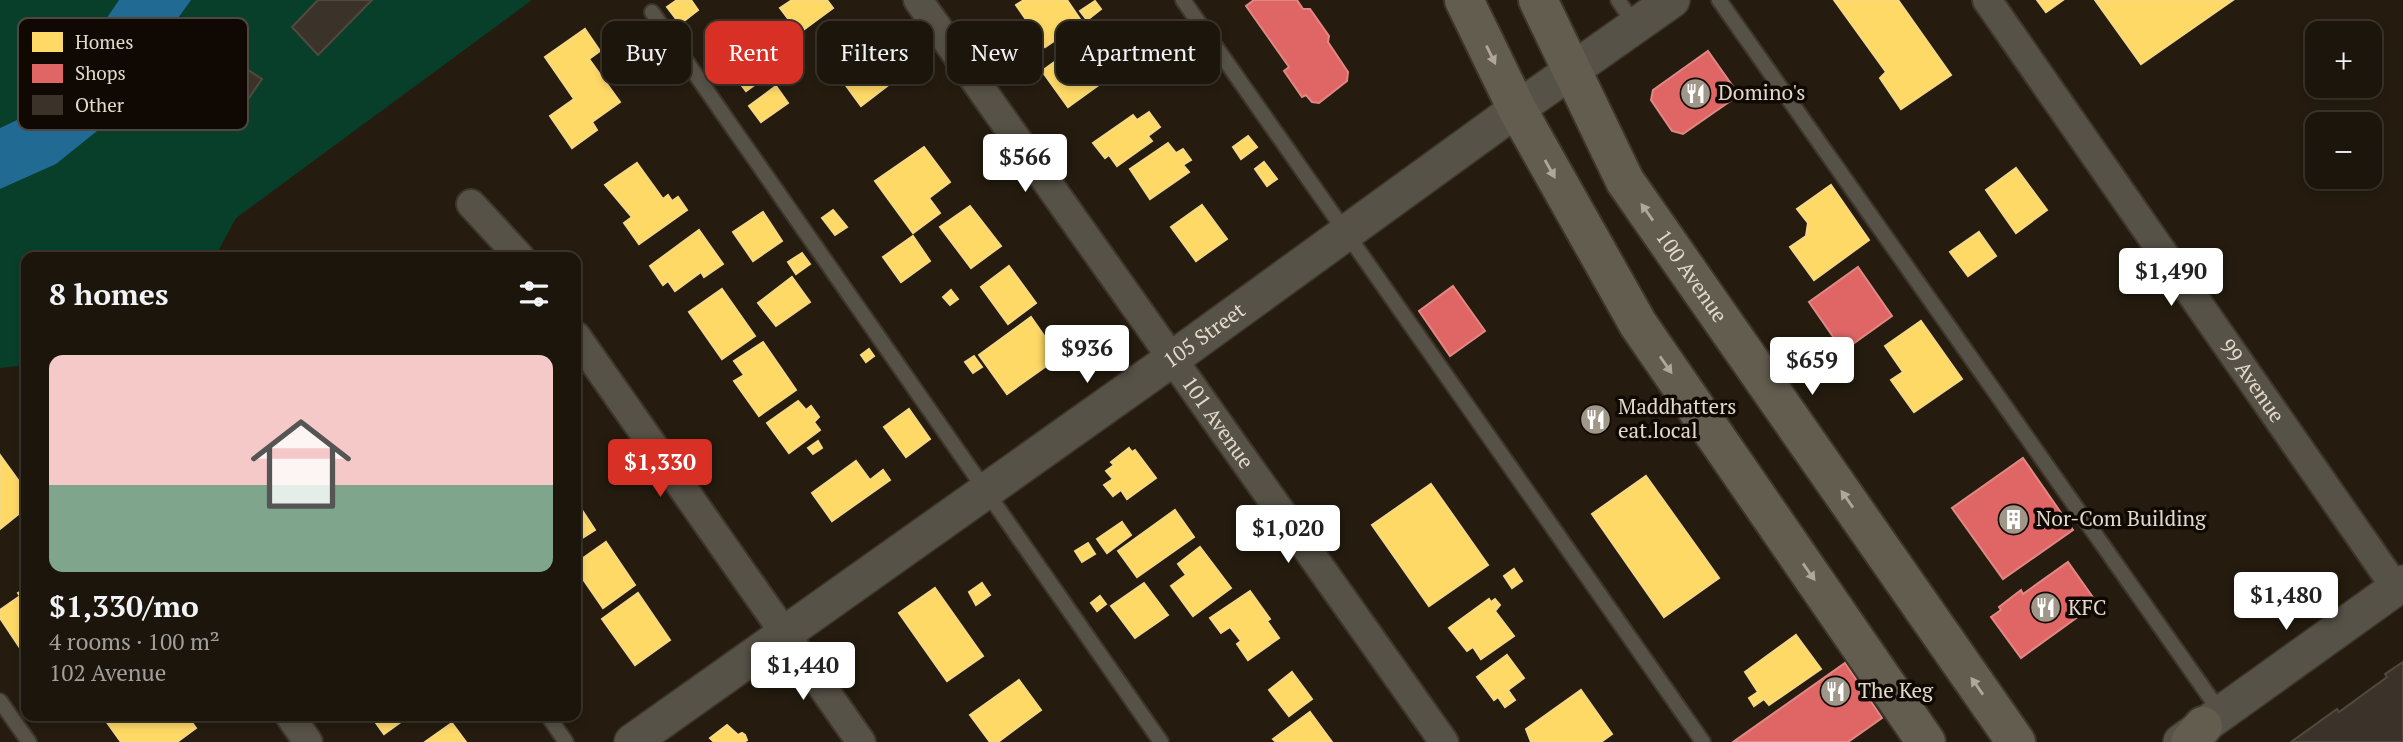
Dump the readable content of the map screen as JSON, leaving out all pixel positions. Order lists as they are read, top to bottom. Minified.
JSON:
{"streets":{"main road":["100 Avenue"],"street":["105 Street","99 Avenue","101 Avenue"]},"crossings":[["100 Avenue","105 Street"],["105 Street","101 Avenue"]],"places":{"restaurant":["Domino's","Maddhatters eat.local","KFC","The Keg"],"building":["Nor-Com Building"]},"legend":["Homes","Shops","Other"],"page":{"map_buttons":["+","−"],"chip":["Buy","Rent","Filters","New","Apartment"],"price":["$566","$1,490","$936","$659","$1,330","$1,020","$1,480","$1,440"],"heading":"8 homes","list":[{"name":"$1,330/mo","note":"4 rooms · 100 m² · 102 Avenue"}]}}
